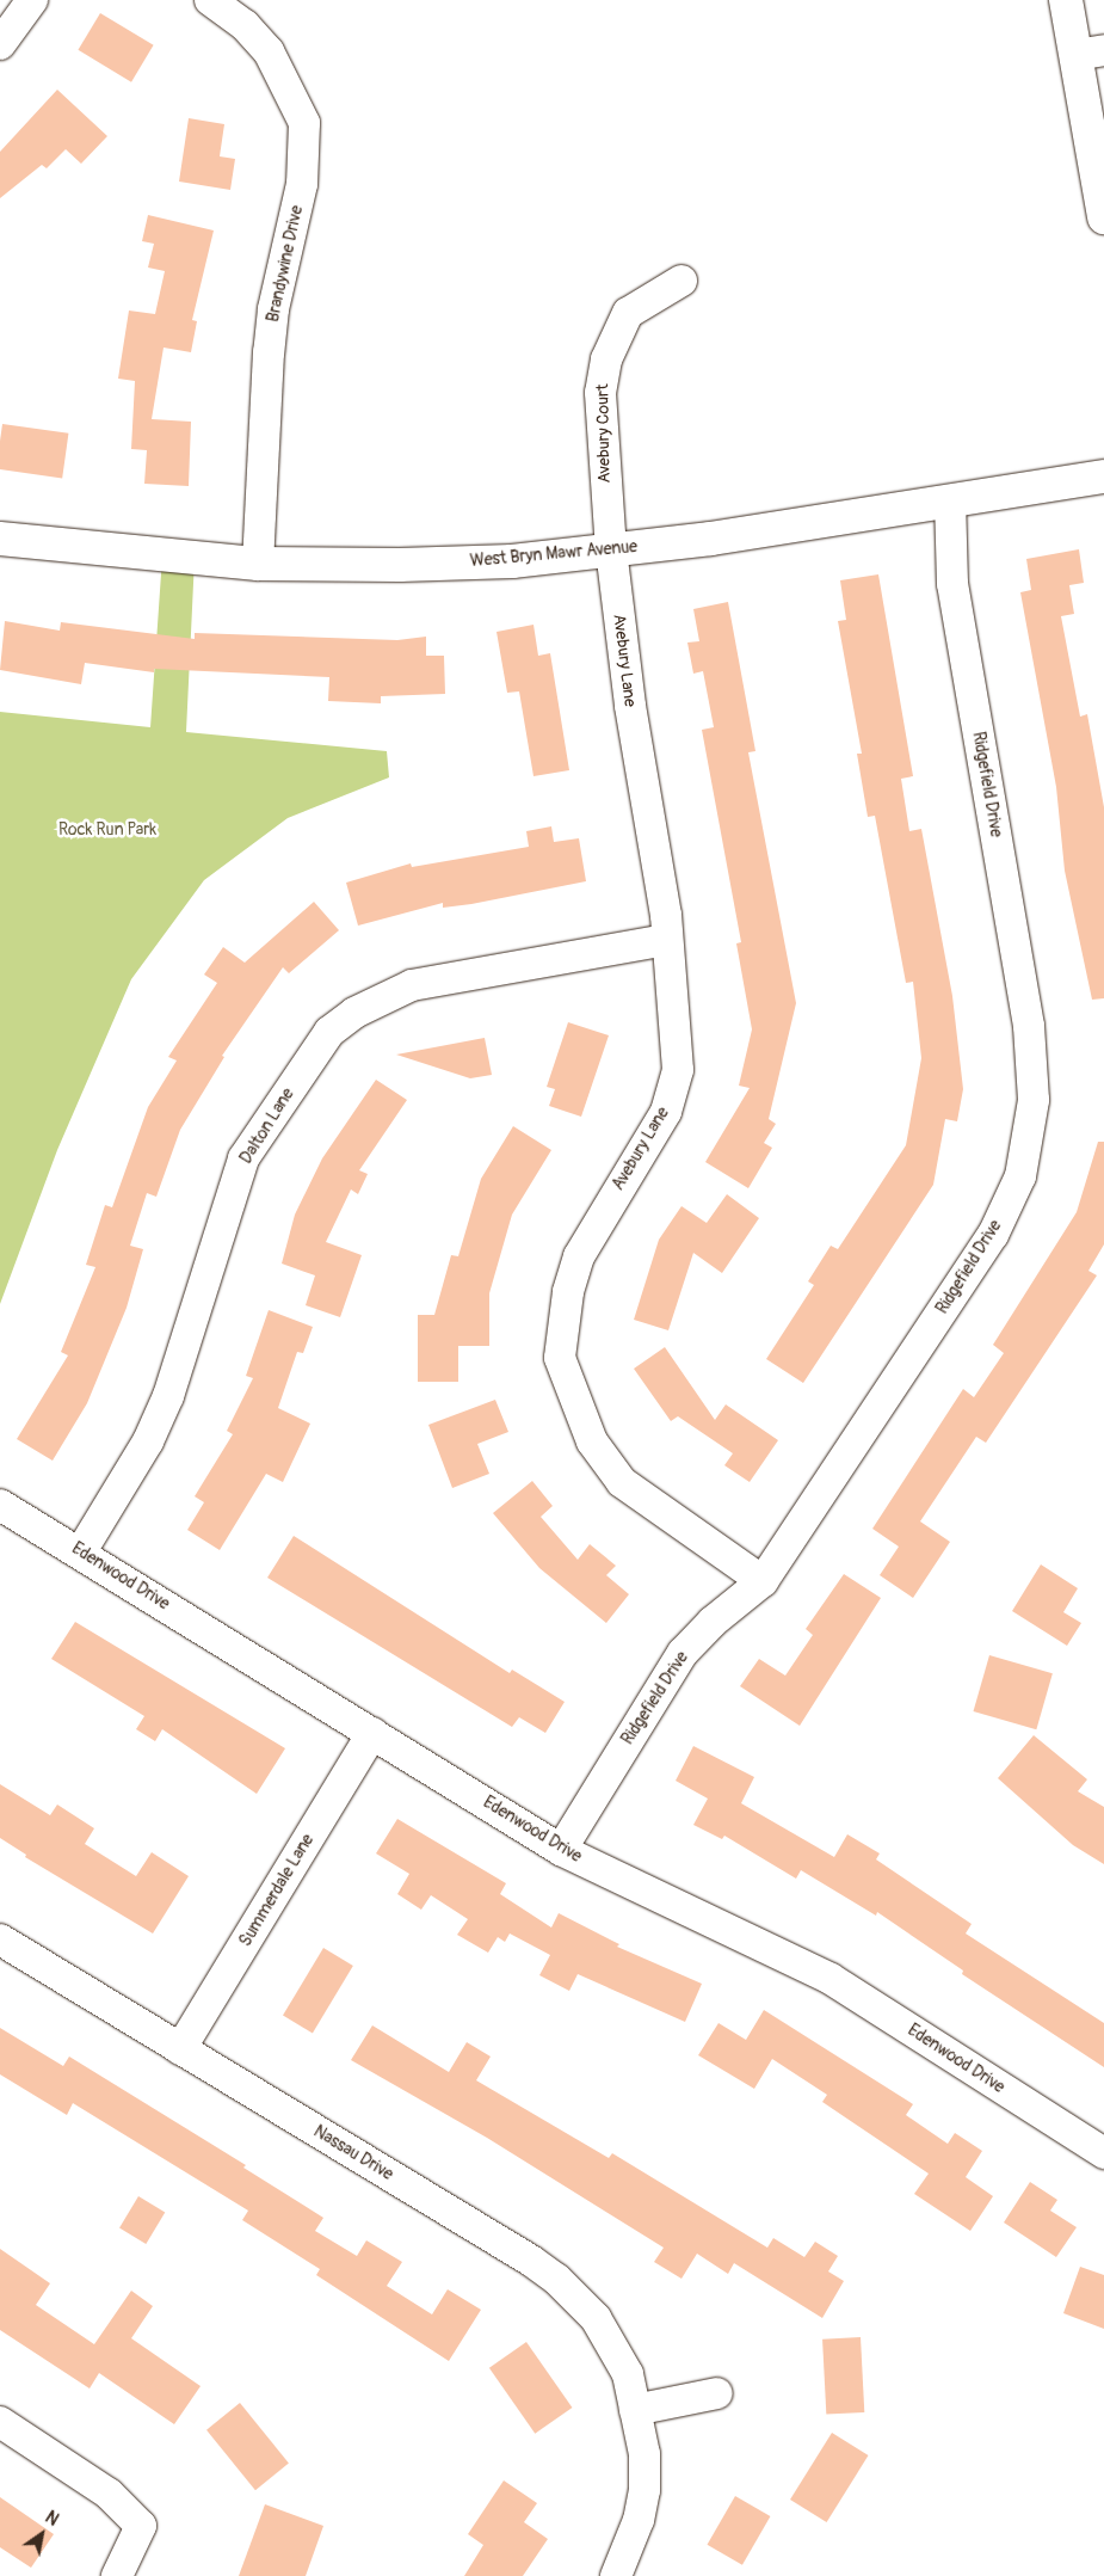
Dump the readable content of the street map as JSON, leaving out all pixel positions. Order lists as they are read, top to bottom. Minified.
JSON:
{"streets":{"street":["Brandywine Drive","Avebury Court","West Bryn Mawr Avenue","Avebury Lane","Ridgefield Drive","Dalton Lane","Edenwood Drive","Summerdale Lane","Nassau Drive"]},"crossings":[["Brandywine Drive","West Bryn Mawr Avenue"],["Avebury Court","West Bryn Mawr Avenue"],["Avebury Court","Avebury Lane"],["West Bryn Mawr Avenue","Avebury Lane"],["West Bryn Mawr Avenue","Ridgefield Drive"],["Avebury Lane","Ridgefield Drive"],["Avebury Lane","Dalton Lane"],["Ridgefield Drive","Edenwood Drive"],["Dalton Lane","Edenwood Drive"],["Edenwood Drive","Summerdale Lane"],["Summerdale Lane","Nassau Drive"]],"parks":["Rock Run Park"],"north":"top right"}
